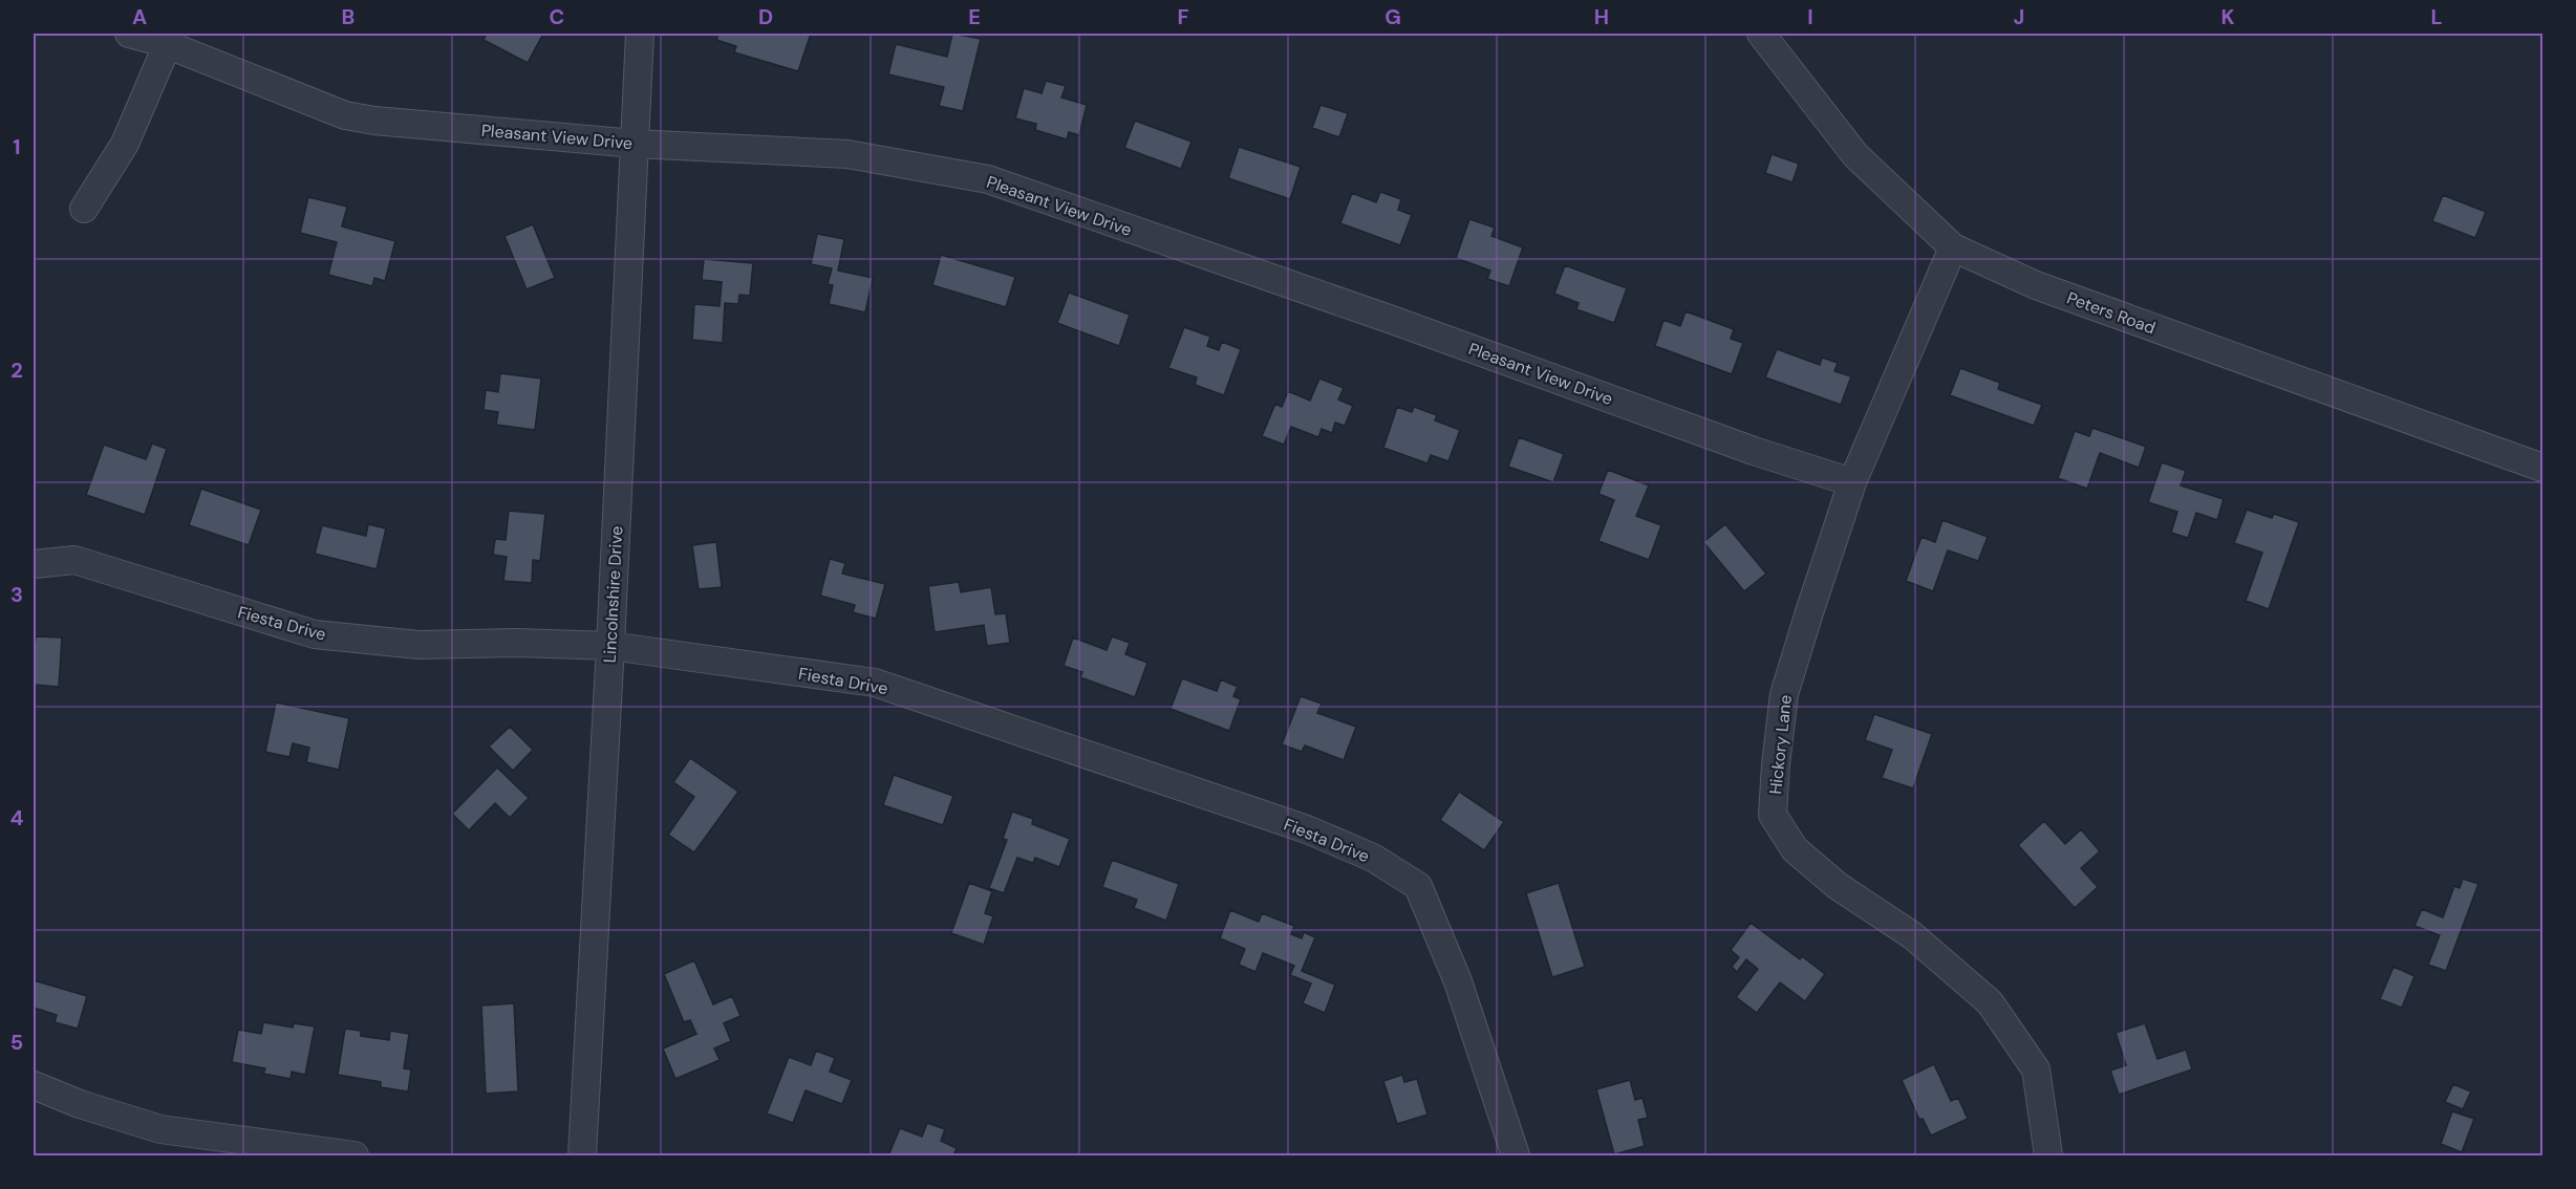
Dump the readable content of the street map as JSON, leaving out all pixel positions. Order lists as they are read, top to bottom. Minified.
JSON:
{"streets":{"street":["Pleasant View Drive","Peters Road","Lincolnshire Drive","Fiesta Drive","Hickory Lane"]},"crossings":[["Pleasant View Drive","Lincolnshire Drive"],["Pleasant View Drive","Hickory Lane"],["Peters Road","Hickory Lane"],["Lincolnshire Drive","Fiesta Drive"]],"grid":{"columns":["A","B","C","D","E","F","G","H","I","J","K","L"],"rows":["1","2","3","4","5"]}}
